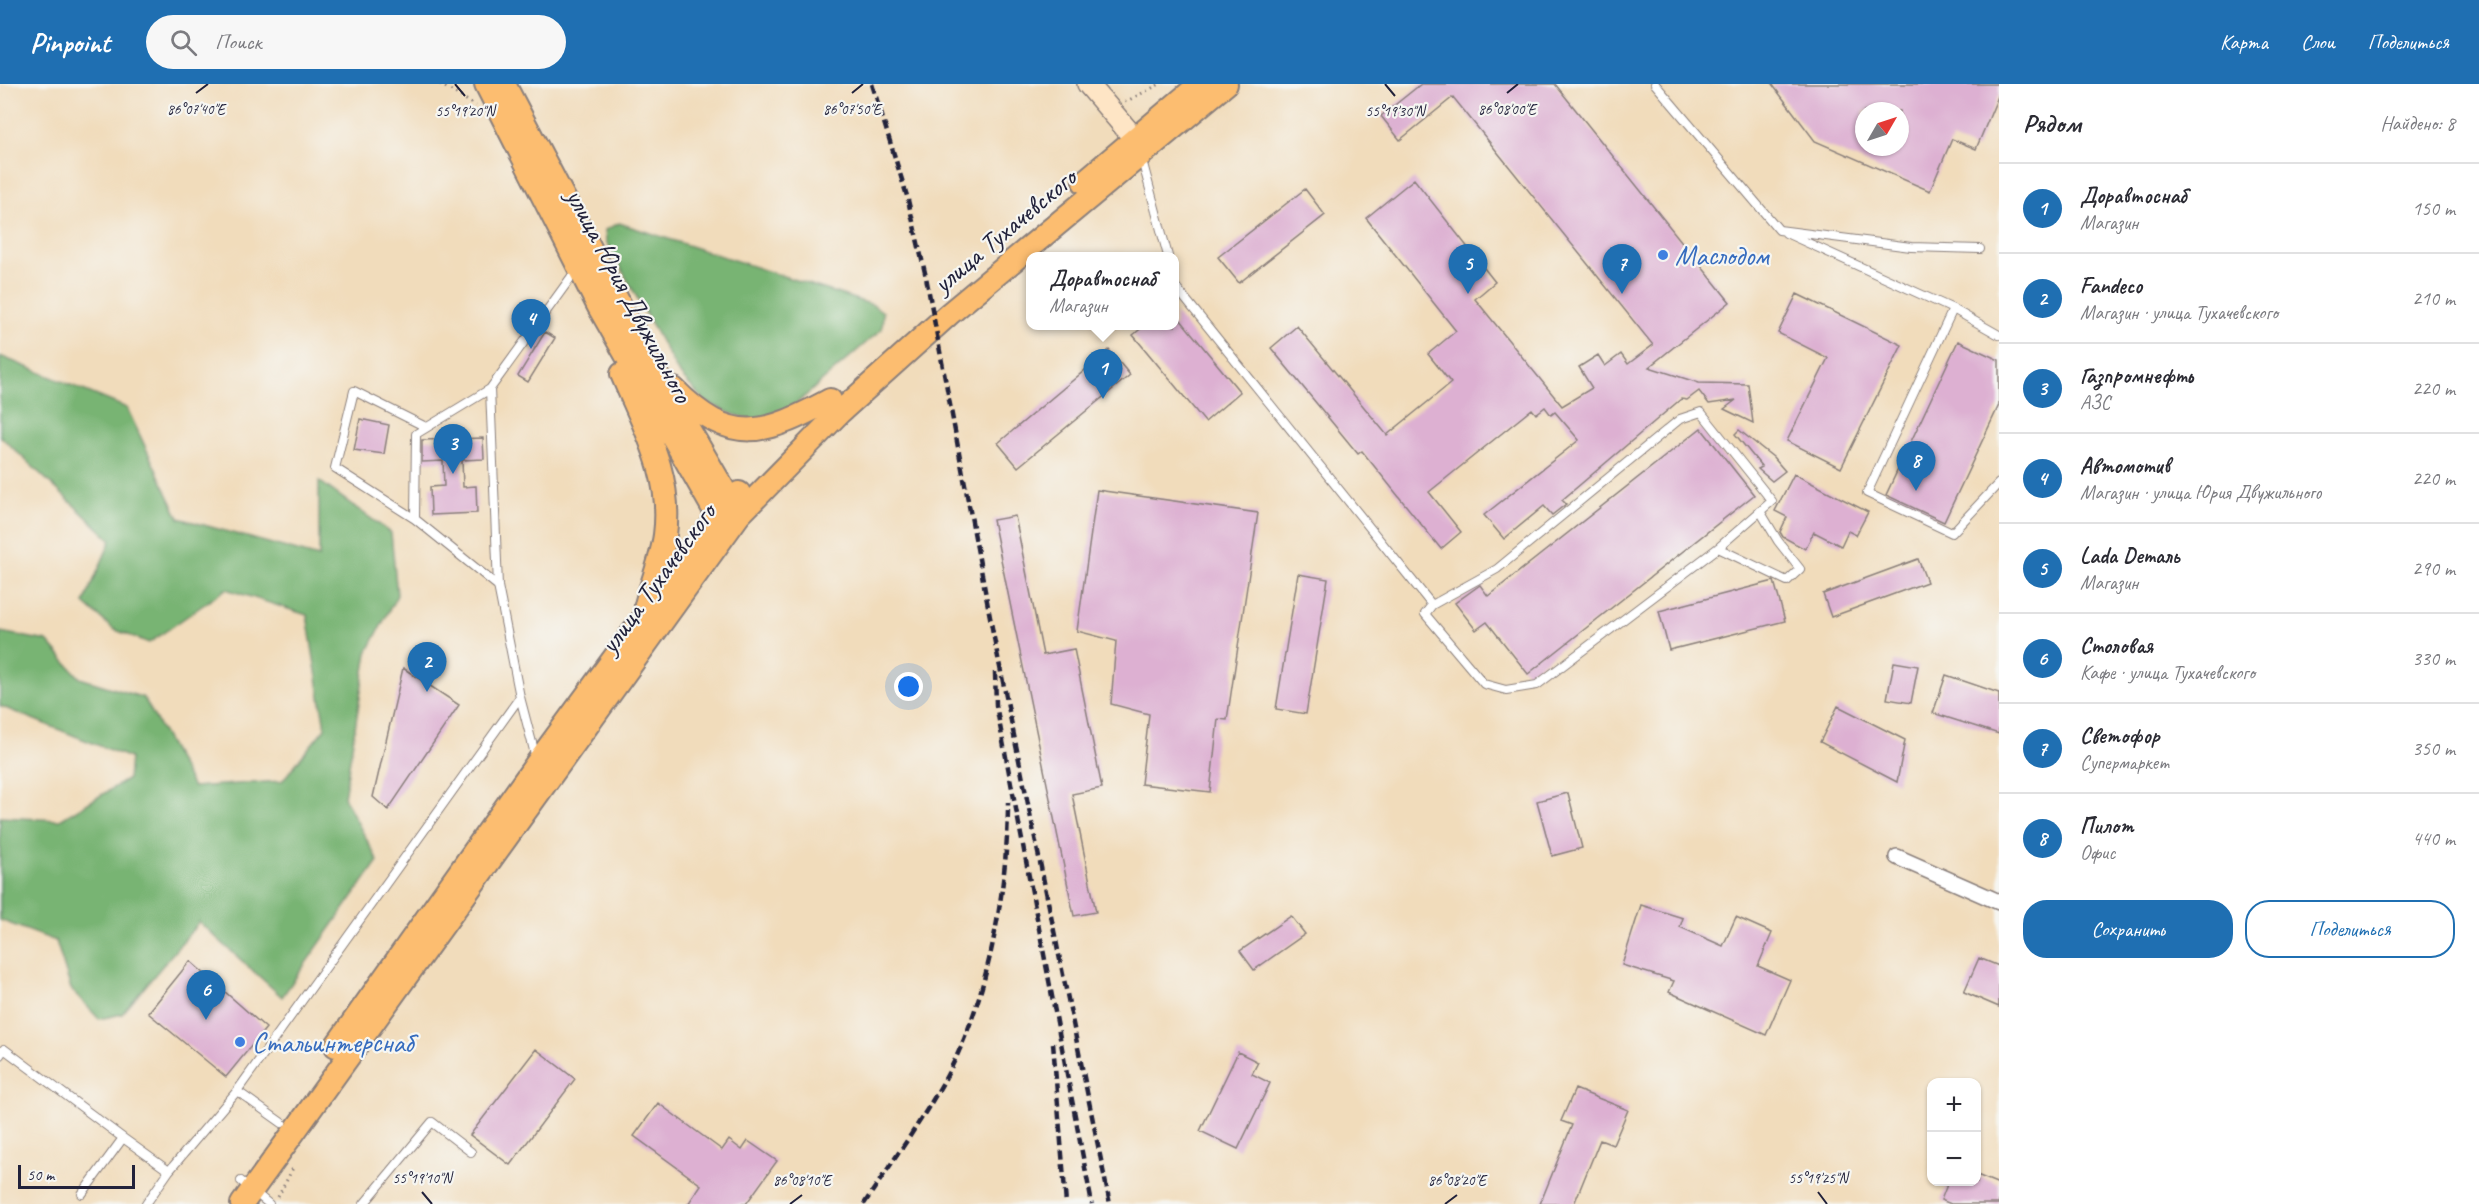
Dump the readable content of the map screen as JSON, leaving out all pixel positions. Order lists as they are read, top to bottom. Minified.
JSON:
{"streets":{"main road":["улица Тухачевского","улица Юрия Двужильного"]},"crossings":[["улица Тухачевского","улица Юрия Двужильного"]],"places":["Маслодом","Стальинтерснаб"],"scale_bar":"50 m","north":"top right","page":{"header":"Pinpoint","search":"Поиск","nav":["Карта","Слои","Поделиться"],"heading":["Рядом","Найдено: 8"],"list":[{"mark":"1","name":"Доравтоснаб","note":"Магазин","value":"150 m"},{"mark":"2","name":"Fandeco","note":"Магазин · улица Тухачевского","value":"210 m"},{"mark":"3","name":"Газпромнефть","note":"АЗС","value":"220 m"},{"mark":"4","name":"Автомотив","note":"Магазин · улица Юрия Двужильного","value":"220 m"},{"mark":"5","name":"Lada Dеталь","note":"Магазин","value":"290 m"},{"mark":"6","name":"Столовая","note":"Кафе · улица Тухачевского","value":"330 m"},{"mark":"7","name":"Светофор","note":"Супермаркет","value":"350 m"},{"mark":"8","name":"Пилот","note":"Офис","value":"440 m"}],"pins":["5","7","4","1","3","8","2","6"],"popup":["Доравтоснаб","Магазин"],"buttons":["Сохранить","Поделиться"],"map_buttons":["+","−"],"scale":"50 m"},"coordinates":["86°07'40\"E","86°07'50\"E","86°08'00\"E","55°19'20\"N","55°19'30\"N","55°19'10\"N","55°19'25\"N","86°08'10\"E","86°08'20\"E"]}
